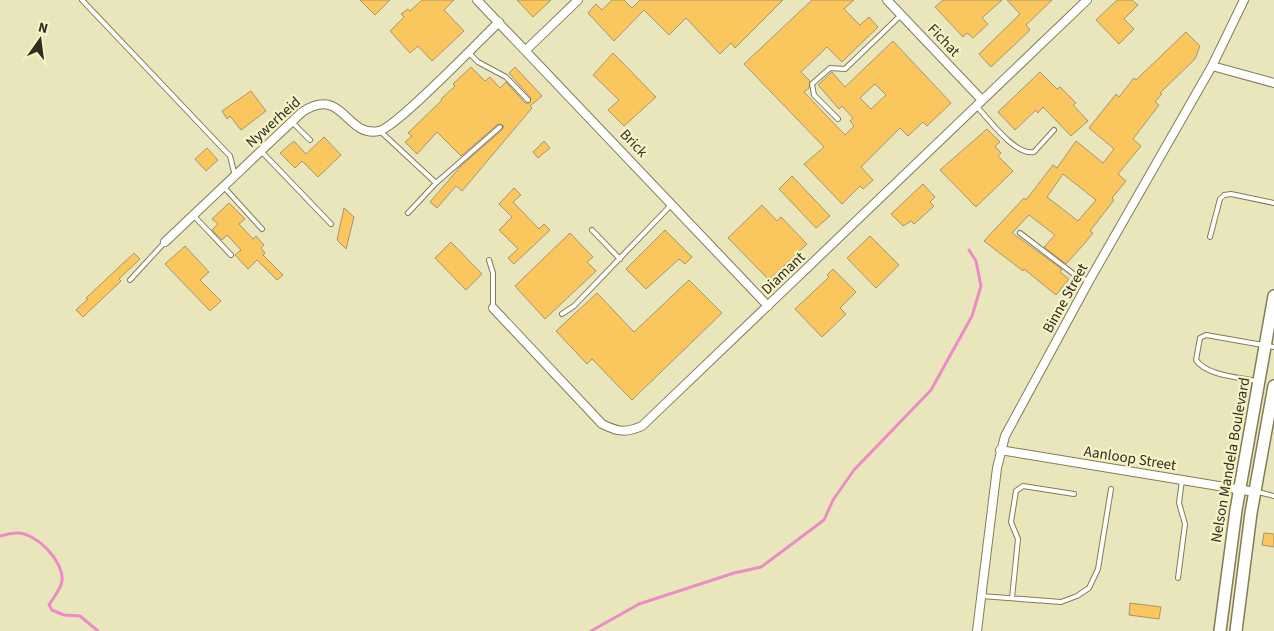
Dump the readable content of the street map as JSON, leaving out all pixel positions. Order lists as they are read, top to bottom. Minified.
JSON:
{"streets":{"street":["Fichat","Nywerheid","Brick","Diamant","Binne Street","Aanloop Street","Nelson Mandela Boulevard"]},"crossings":[["Fichat","Diamant"],["Brick","Diamant"],["Binne Street","Aanloop Street"],["Aanloop Street","Nelson Mandela Boulevard"]],"north":"top"}
